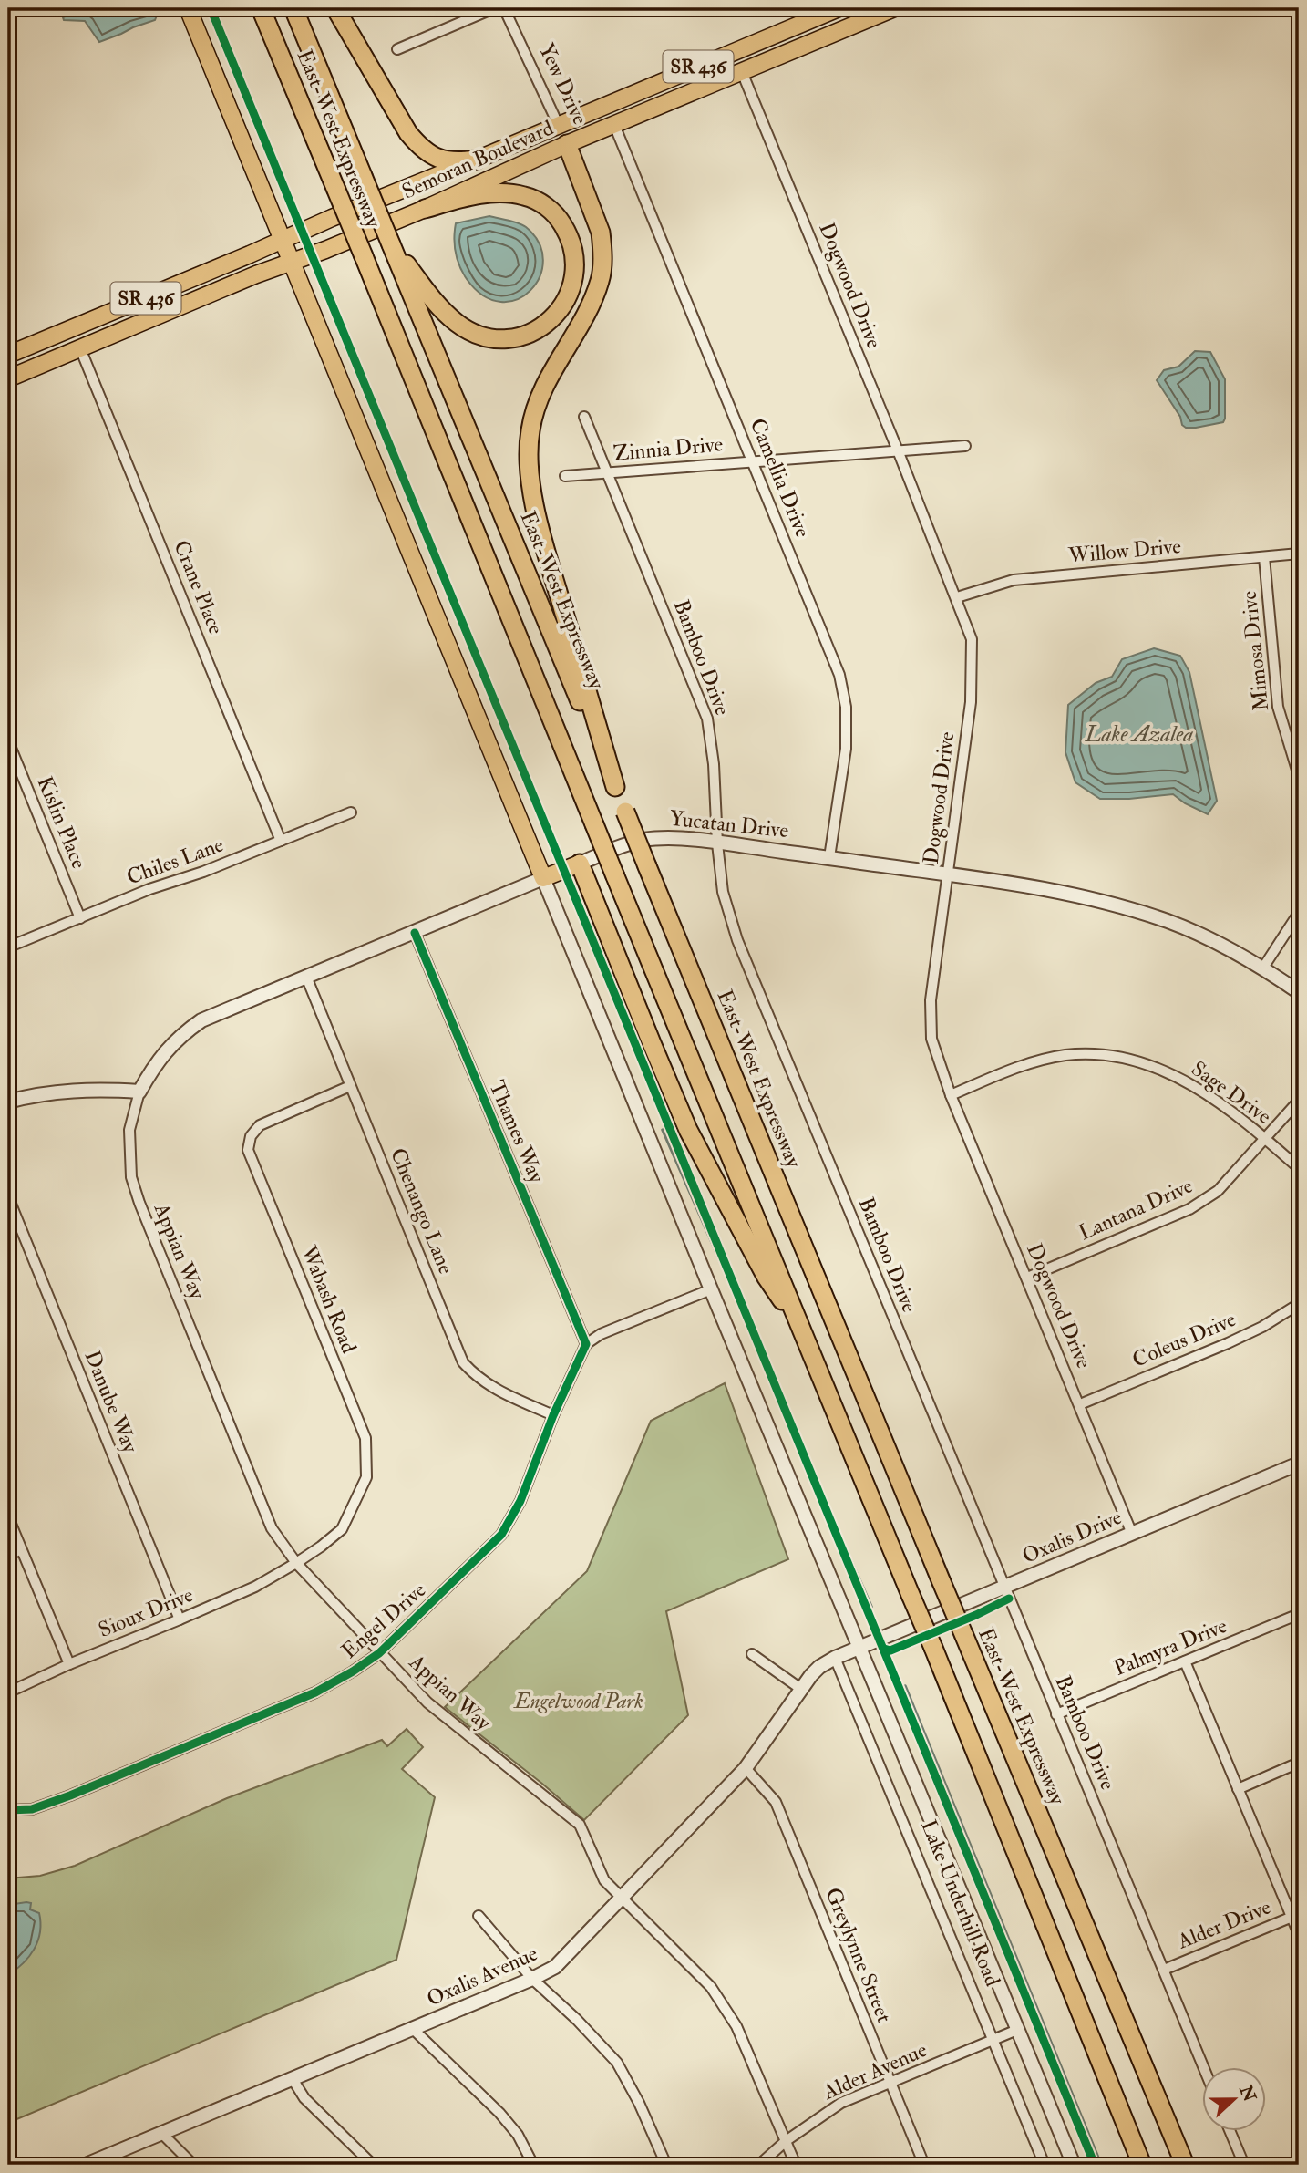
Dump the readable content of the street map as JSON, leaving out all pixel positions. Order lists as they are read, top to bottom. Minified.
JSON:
{"streets":{"highway":["East-West Expressway"],"main road":["SR 436","Yew Drive","Semoran Boulevard","Yucatan Drive","Lake Underhill Road"],"street":["Dogwood Drive","Zinnia Drive","Camellia Drive","Willow Drive","Crane Place","Mimosa Drive","Bamboo Drive","Kislin Place","Chiles Lane","Sage Drive","Thames Way","Lantana Drive","Chenango Lane","Appian Way","Wabash Road","Coleus Drive","Danube Way","Oxalis Drive","Sioux Drive","Engel Drive","Palmyra Drive","Alder Drive","Greylynne Street","Oxalis Avenue","Alder Avenue"]},"crossings":[["Yew Drive","Semoran Boulevard"],["Semoran Boulevard","Dogwood Drive"],["Semoran Boulevard","Camellia Drive"],["Semoran Boulevard","Crane Place"],["Semoran Boulevard","Lake Underhill Road"],["Dogwood Drive","Zinnia Drive"],["Dogwood Drive","Willow Drive"],["Dogwood Drive","Yucatan Drive"],["Dogwood Drive","Sage Drive"],["Dogwood Drive","Lantana Drive"],["Dogwood Drive","Coleus Drive"],["Dogwood Drive","Oxalis Drive"],["Zinnia Drive","Camellia Drive"],["Zinnia Drive","Bamboo Drive"],["Camellia Drive","Yucatan Drive"],["Willow Drive","Mimosa Drive"],["Crane Place","Chiles Lane"],["Bamboo Drive","Yucatan Drive"],["Bamboo Drive","Oxalis Drive"],["Bamboo Drive","Palmyra Drive"],["Bamboo Drive","Alder Drive"],["Kislin Place","Chiles Lane"],["Yucatan Drive","Thames Way"],["Yucatan Drive","Chenango Lane"],["Yucatan Drive","Appian Way"],["Yucatan Drive","Lake Underhill Road"],["Sage Drive","Lantana Drive"],["Thames Way","Engel Drive"],["Chenango Lane","Wabash Road"],["Chenango Lane","Engel Drive"],["Appian Way","Wabash Road"],["Appian Way","Sioux Drive"],["Appian Way","Engel Drive"],["Appian Way","Oxalis Avenue"],["Appian Way","Alder Avenue"],["Wabash Road","Sioux Drive"],["Danube Way","Sioux Drive"],["Oxalis Drive","Lake Underhill Road"],["Oxalis Drive","Oxalis Avenue"],["Lake Underhill Road","Oxalis Avenue"],["Lake Underhill Road","Alder Avenue"],["Greylynne Street","Oxalis Avenue"],["Greylynne Street","Alder Avenue"]],"water":["Lake Azalea"],"parks":["Engelwood Park"],"north":"right"}
